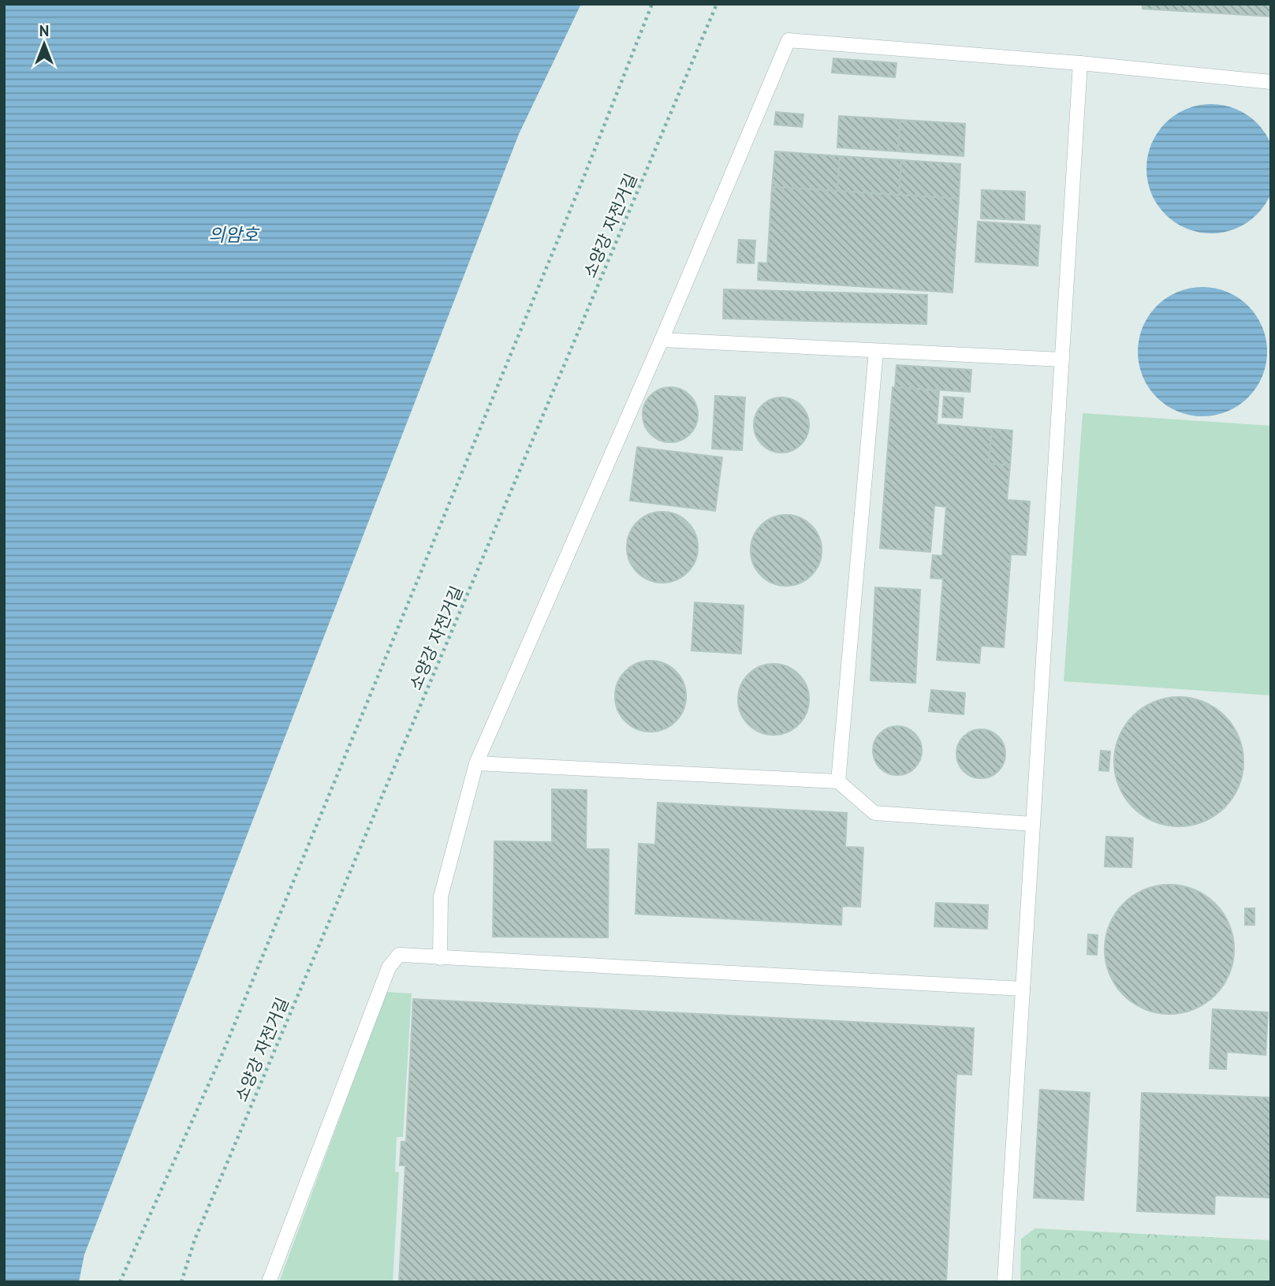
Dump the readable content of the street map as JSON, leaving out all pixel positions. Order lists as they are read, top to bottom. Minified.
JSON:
{"streets":{"path":["소양강 자전거길"]},"water":["의암호"],"north":"top"}
